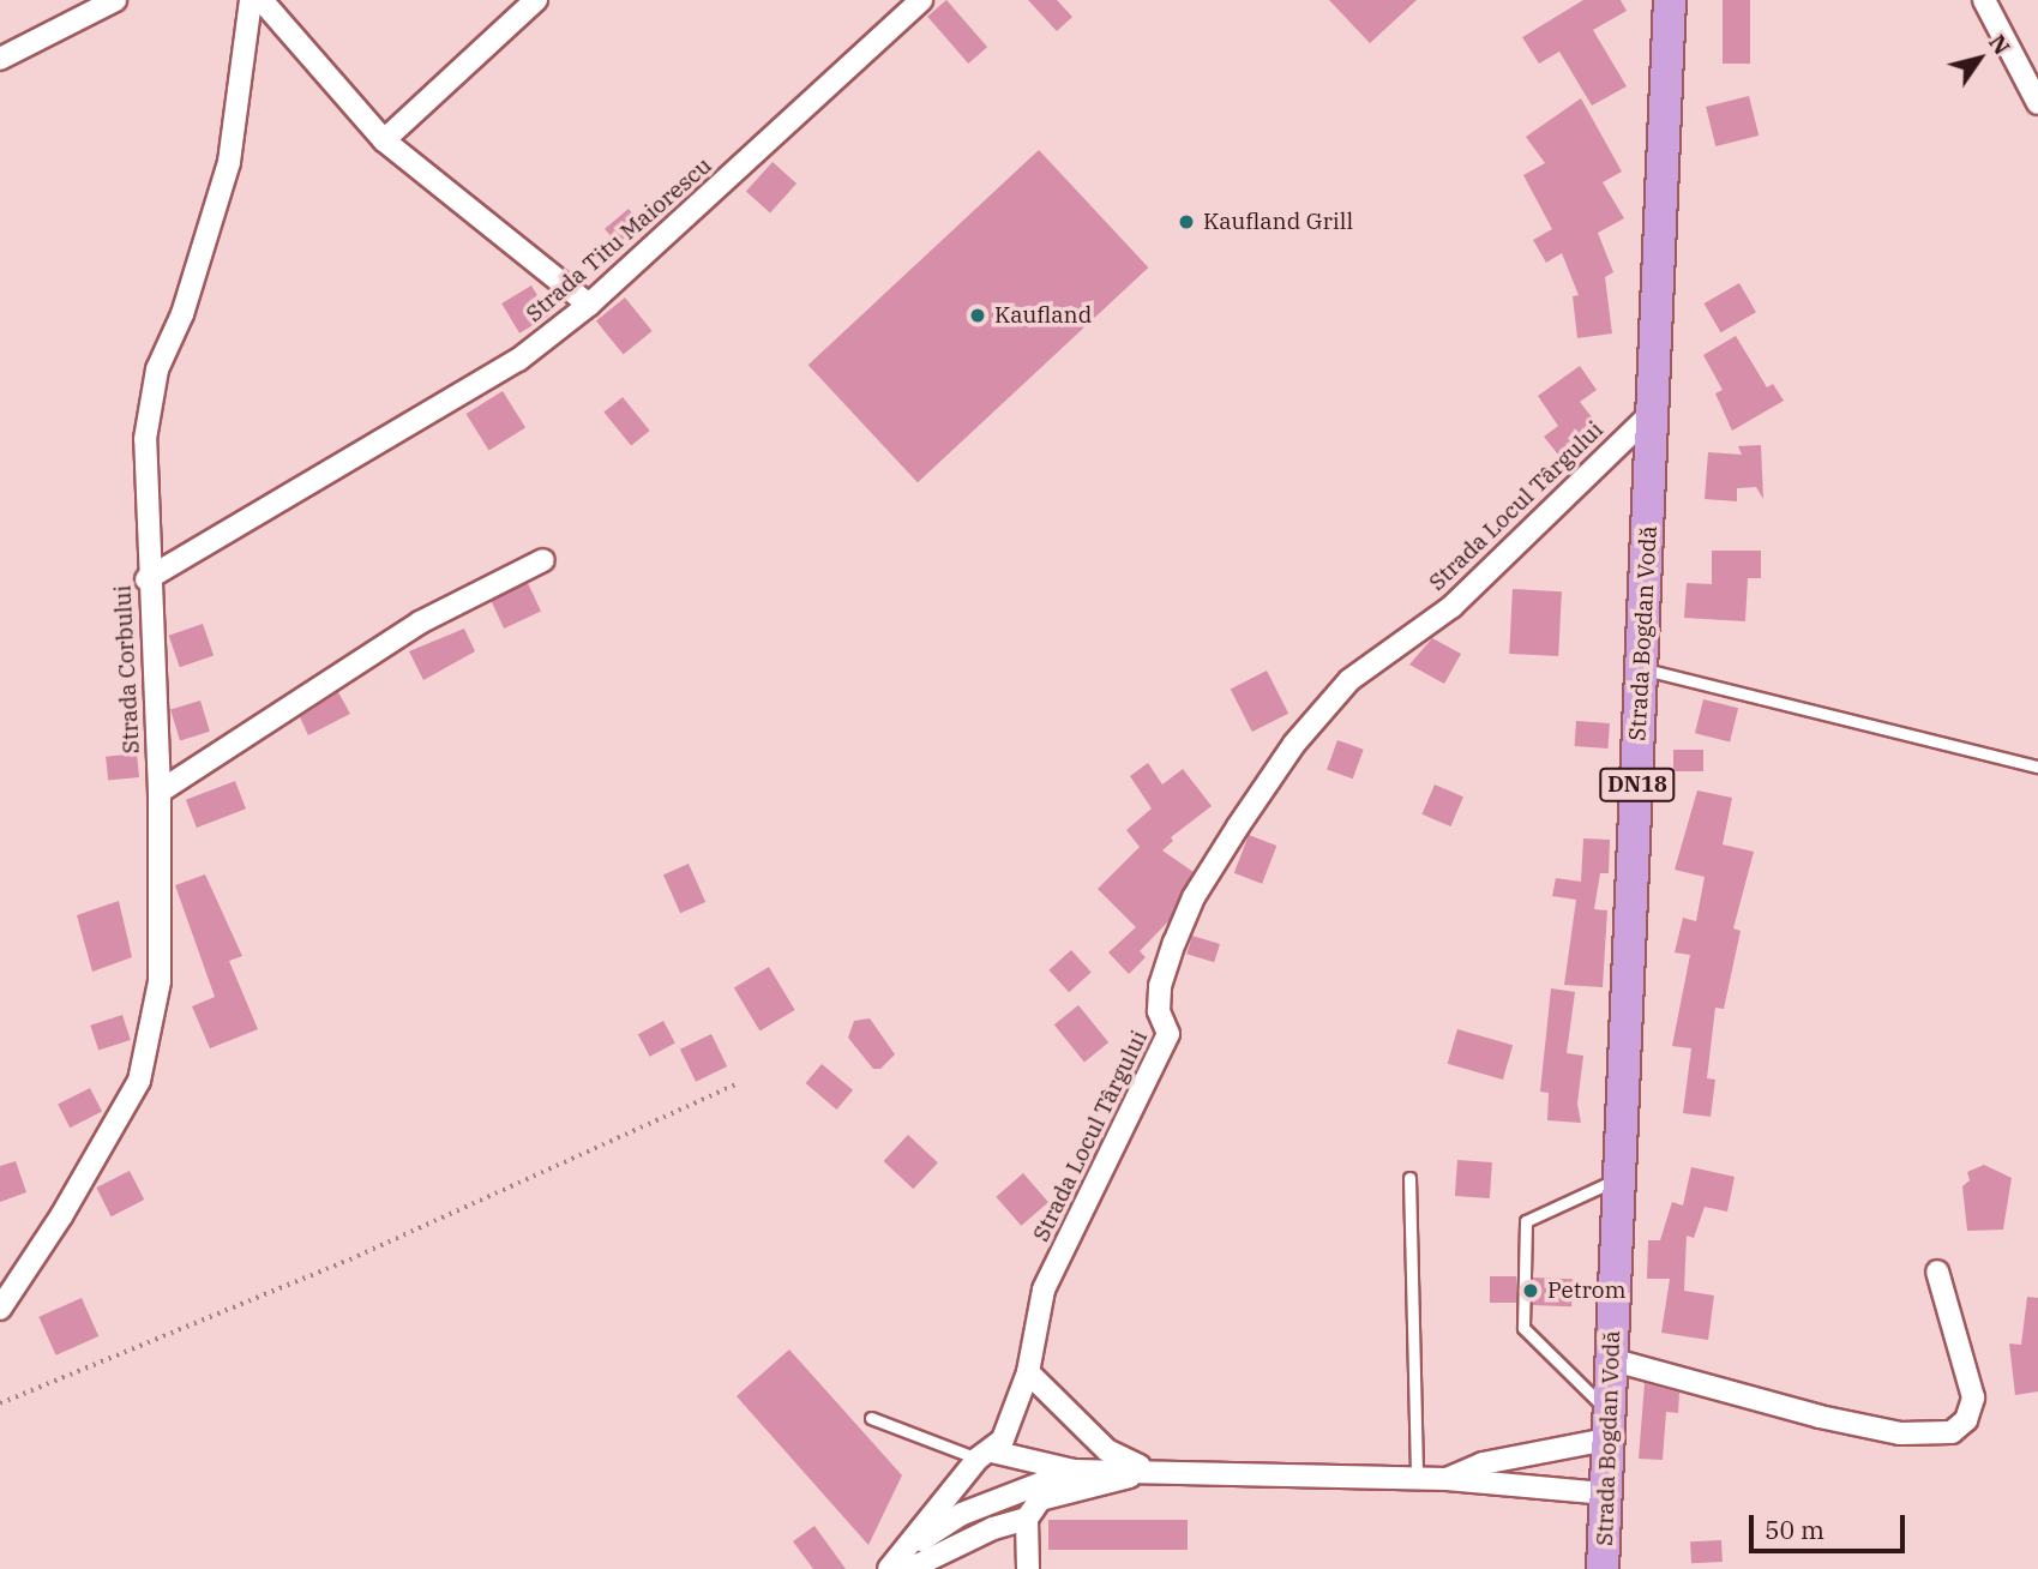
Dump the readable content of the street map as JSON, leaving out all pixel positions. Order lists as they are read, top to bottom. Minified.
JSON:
{"streets":{"main road":["Strada Bogdan Vodă","DN18"],"street":["Strada Titu Maiorescu","Strada Locul Târgului","Strada Corbului"]},"crossings":[["Strada Titu Maiorescu","Strada Corbului"],["Strada Locul Târgului","Strada Bogdan Vodă"]],"places":["Kaufland Grill","Kaufland","Petrom"],"scale_bar":"50 m","north":"top right"}
